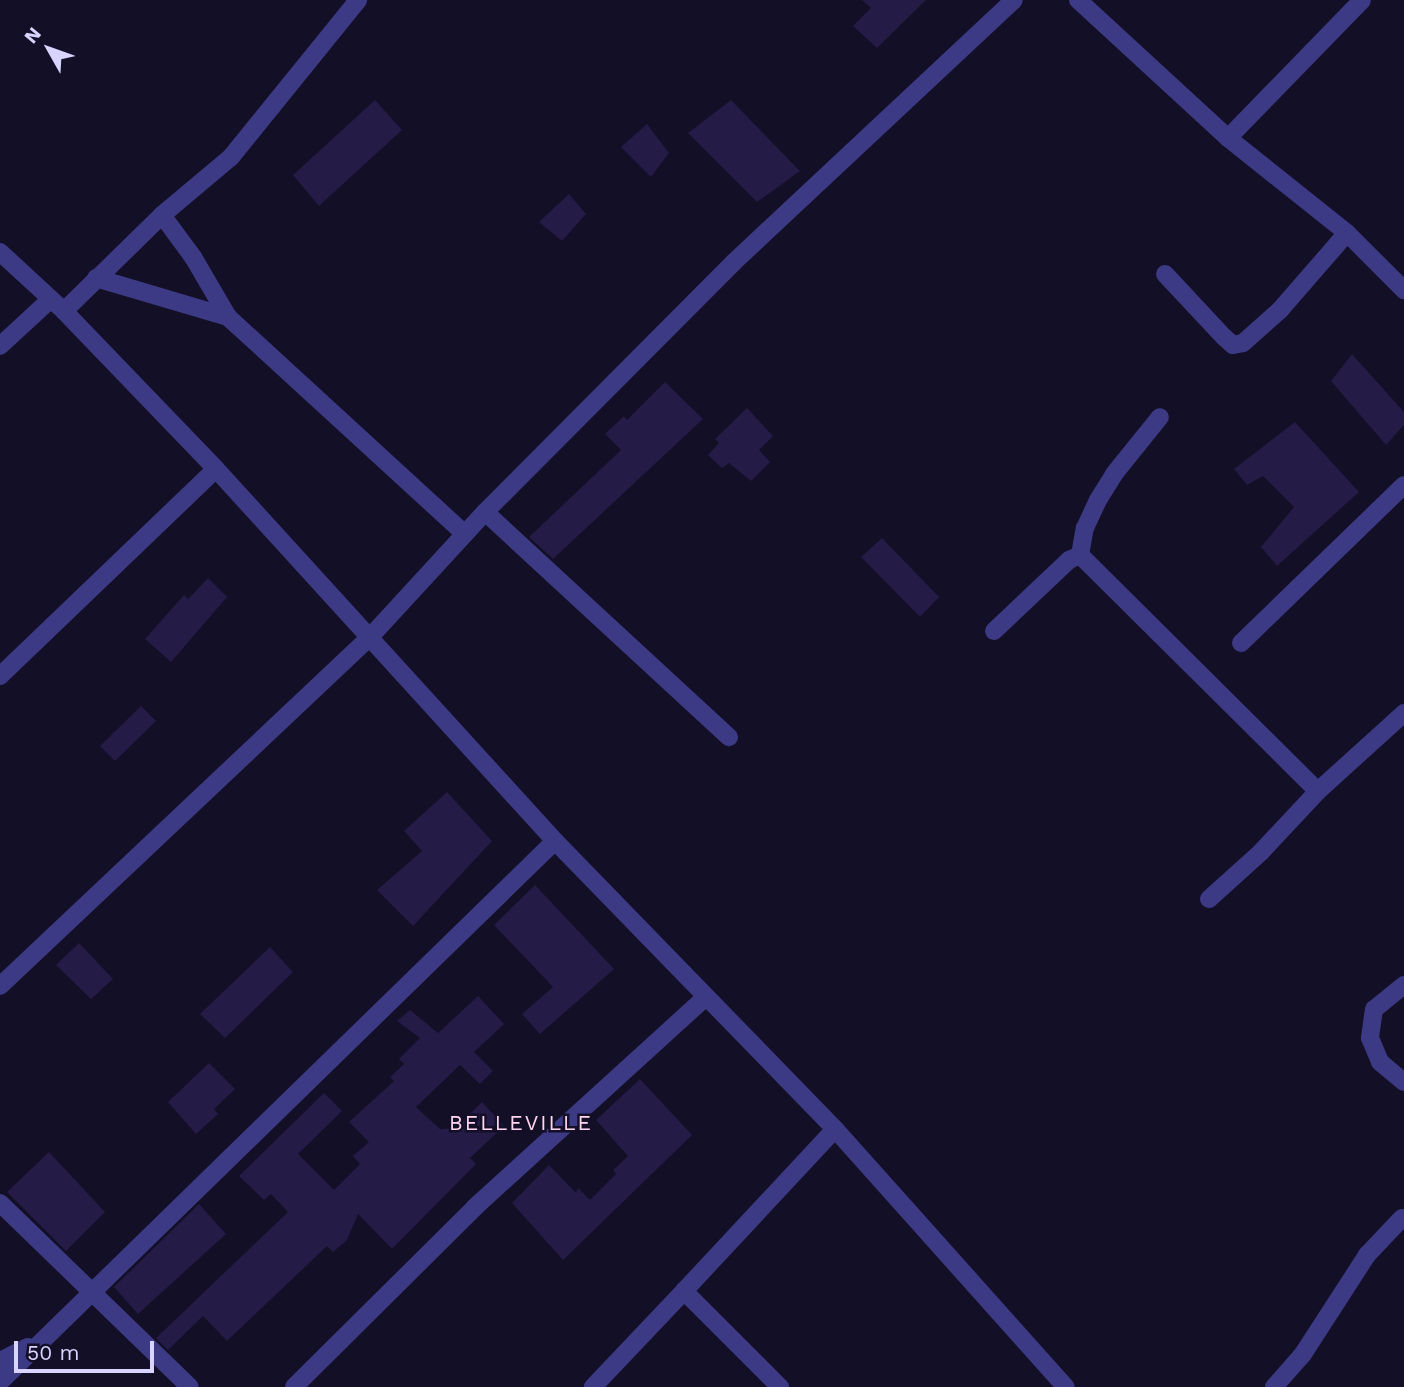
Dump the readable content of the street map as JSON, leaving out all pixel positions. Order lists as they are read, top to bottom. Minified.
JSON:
{"districts":["BELLEVILLE"],"scale_bar":"50 m","north":"top left"}
